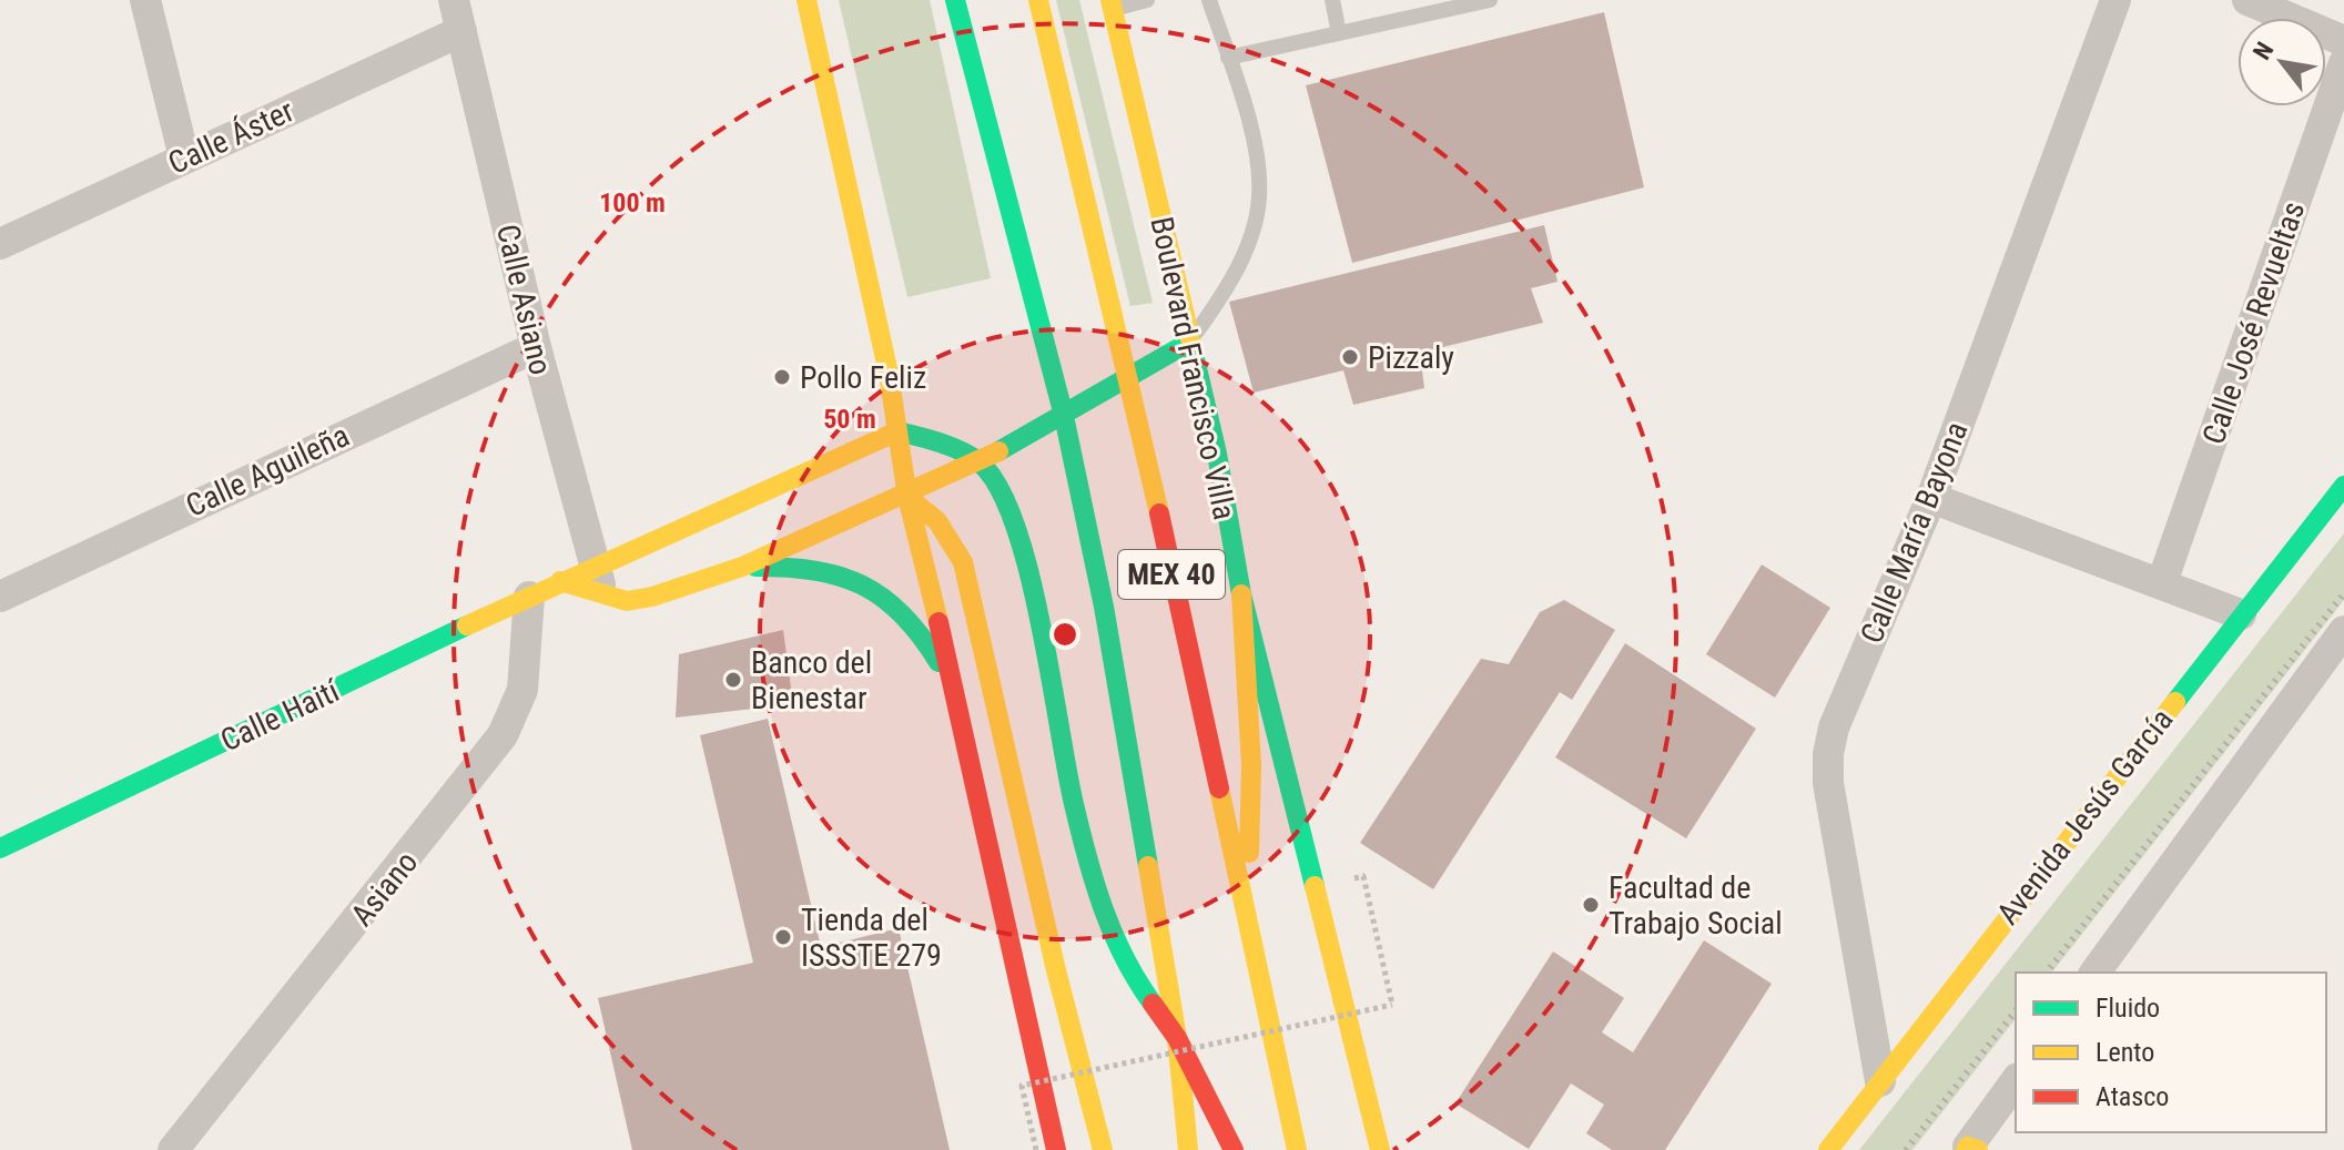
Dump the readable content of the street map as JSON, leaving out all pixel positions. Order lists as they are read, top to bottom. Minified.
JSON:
{"streets":{"street":["Calle Áster","Calle Asiano","Calle José Revueltas","Boulevard Francisco Villa","Calle Aguileña","Calle María Bayona","MEX 40","Calle Haití","Avenida Jesús García","Asiano"]},"crossings":[["Calle Áster","Calle Asiano"],["Calle Asiano","Calle Aguileña"],["Calle Asiano","Calle Haití"],["Calle María Bayona","Avenida Jesús García"],["Calle Haití","Asiano"]],"places":["Pizzaly","Pollo Feliz","Banco del Bienestar","Facultad de Trabajo Social","Tienda del ISSSTE 279"],"legend":["Fluido","Lento","Atasco"],"north":"top left","rings":["100 m","50 m"]}
